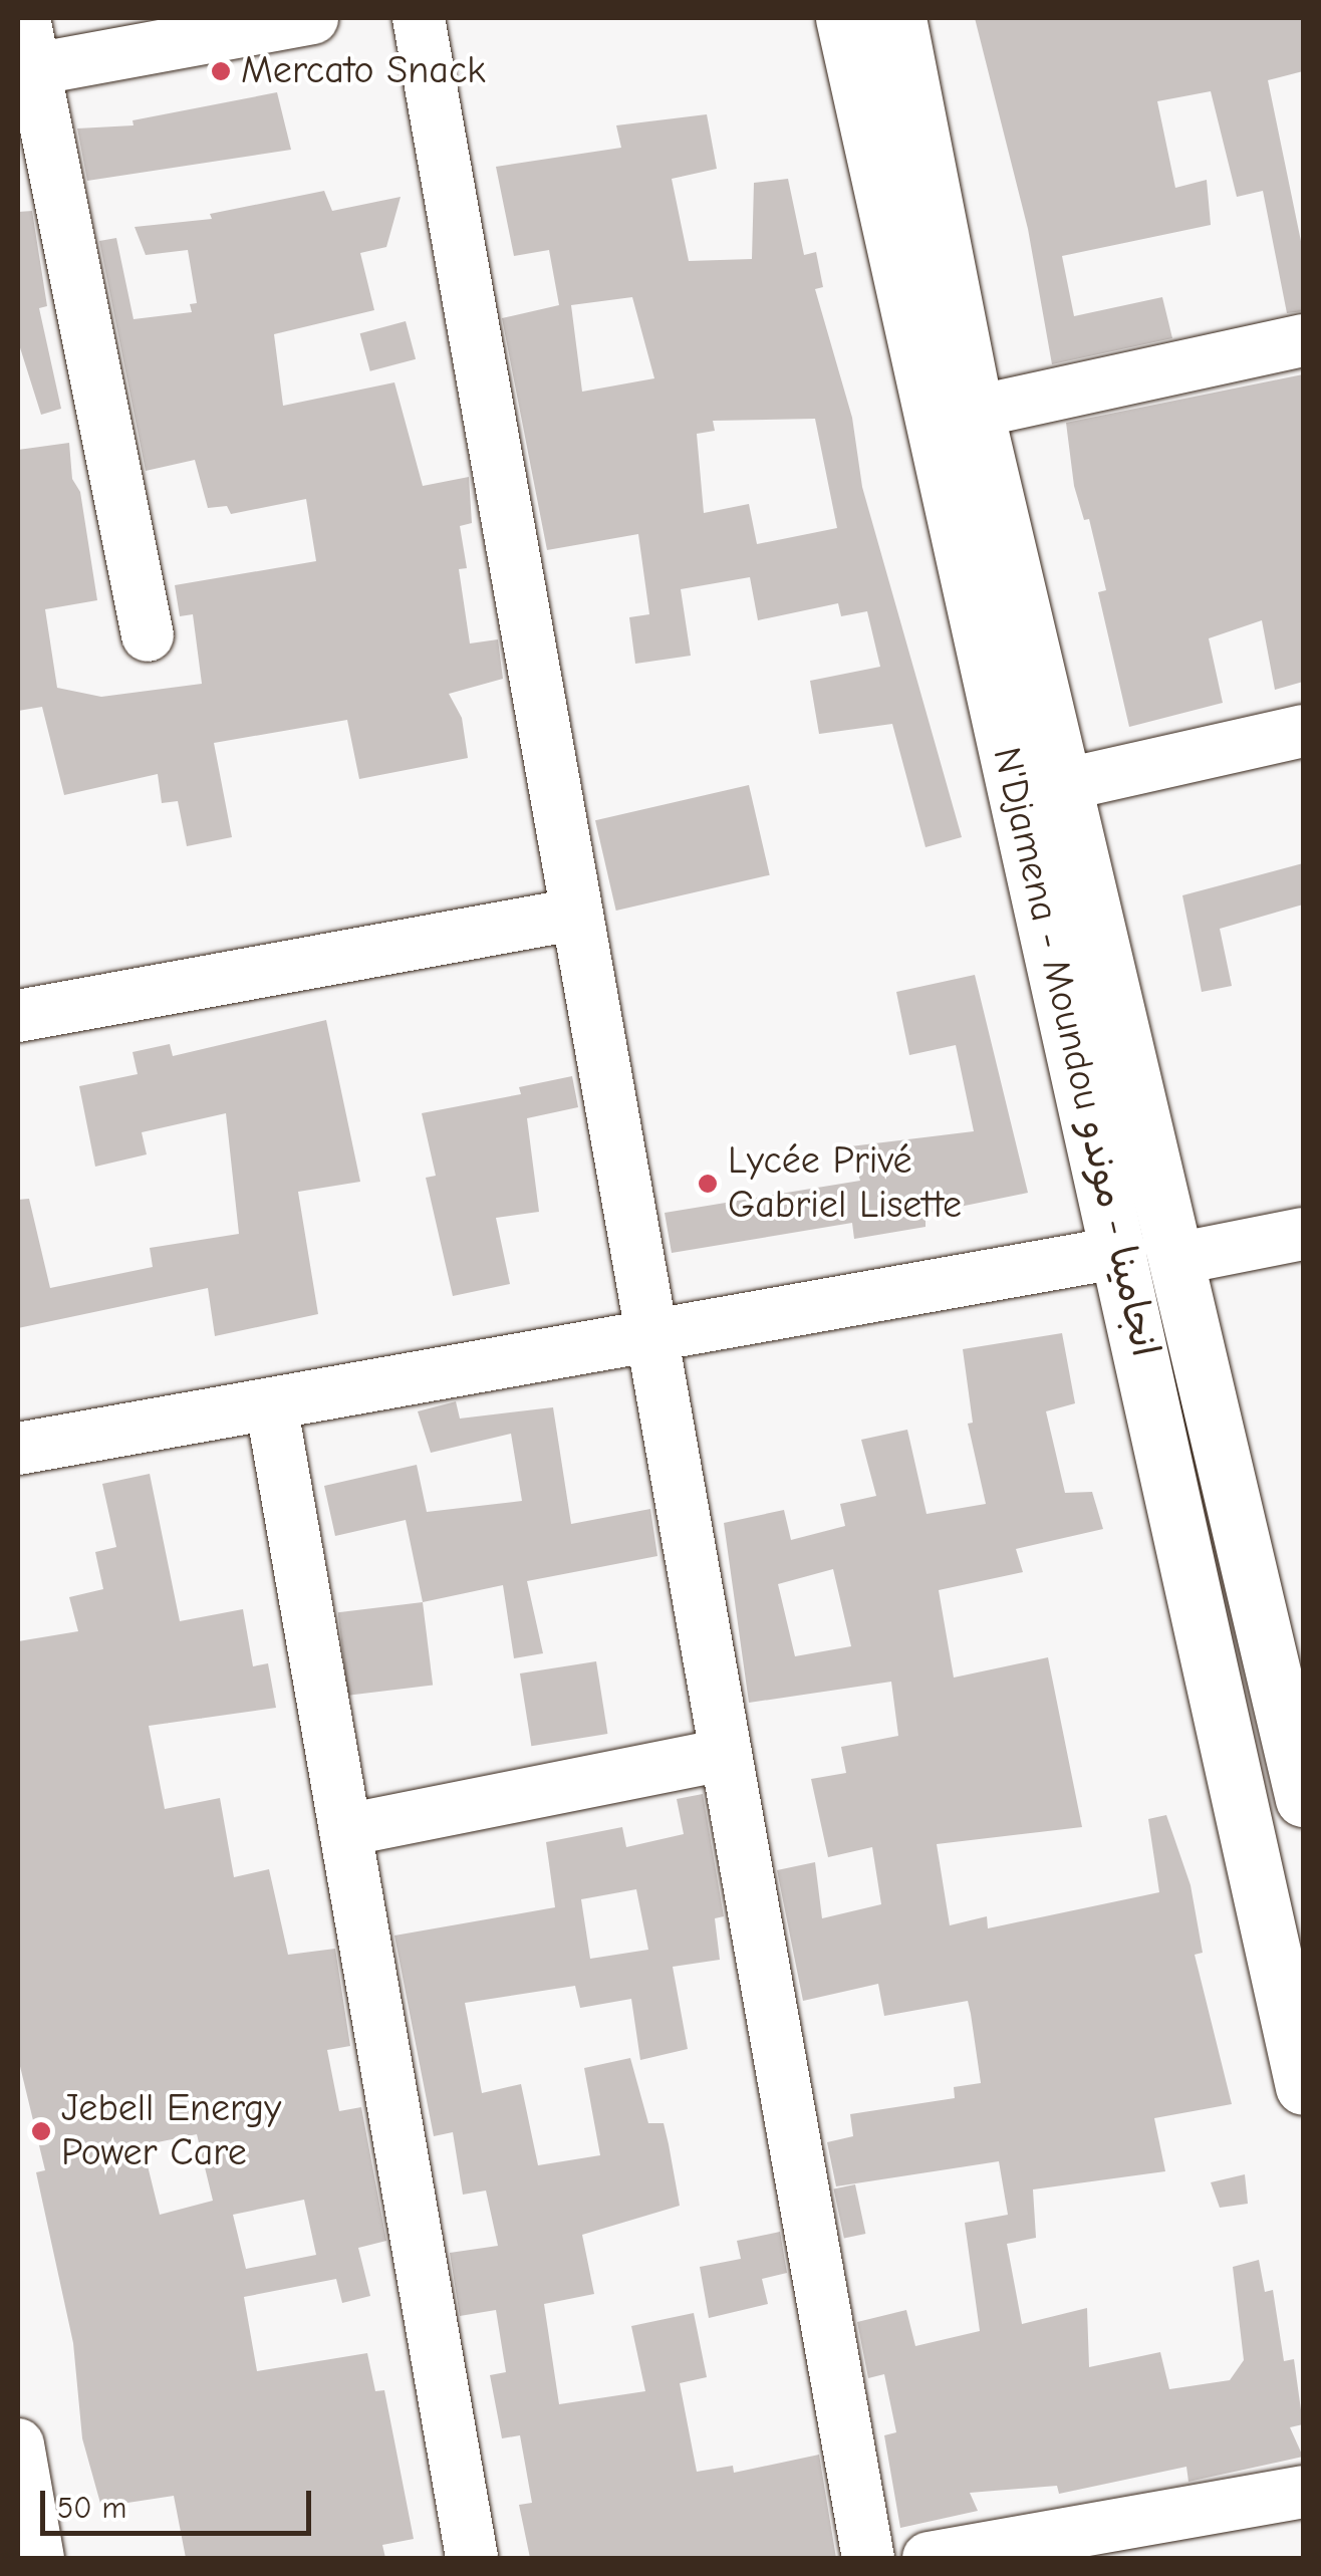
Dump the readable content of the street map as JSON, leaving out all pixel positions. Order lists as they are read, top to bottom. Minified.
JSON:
{"streets":{"main road":["N'Djamena - Moundou انجامينا - موندو"]},"places":["Mercato Snack","Lycée Privé Gabriel Lisette","Jebell Energy Power Care"],"scale_bar":"50 m"}
